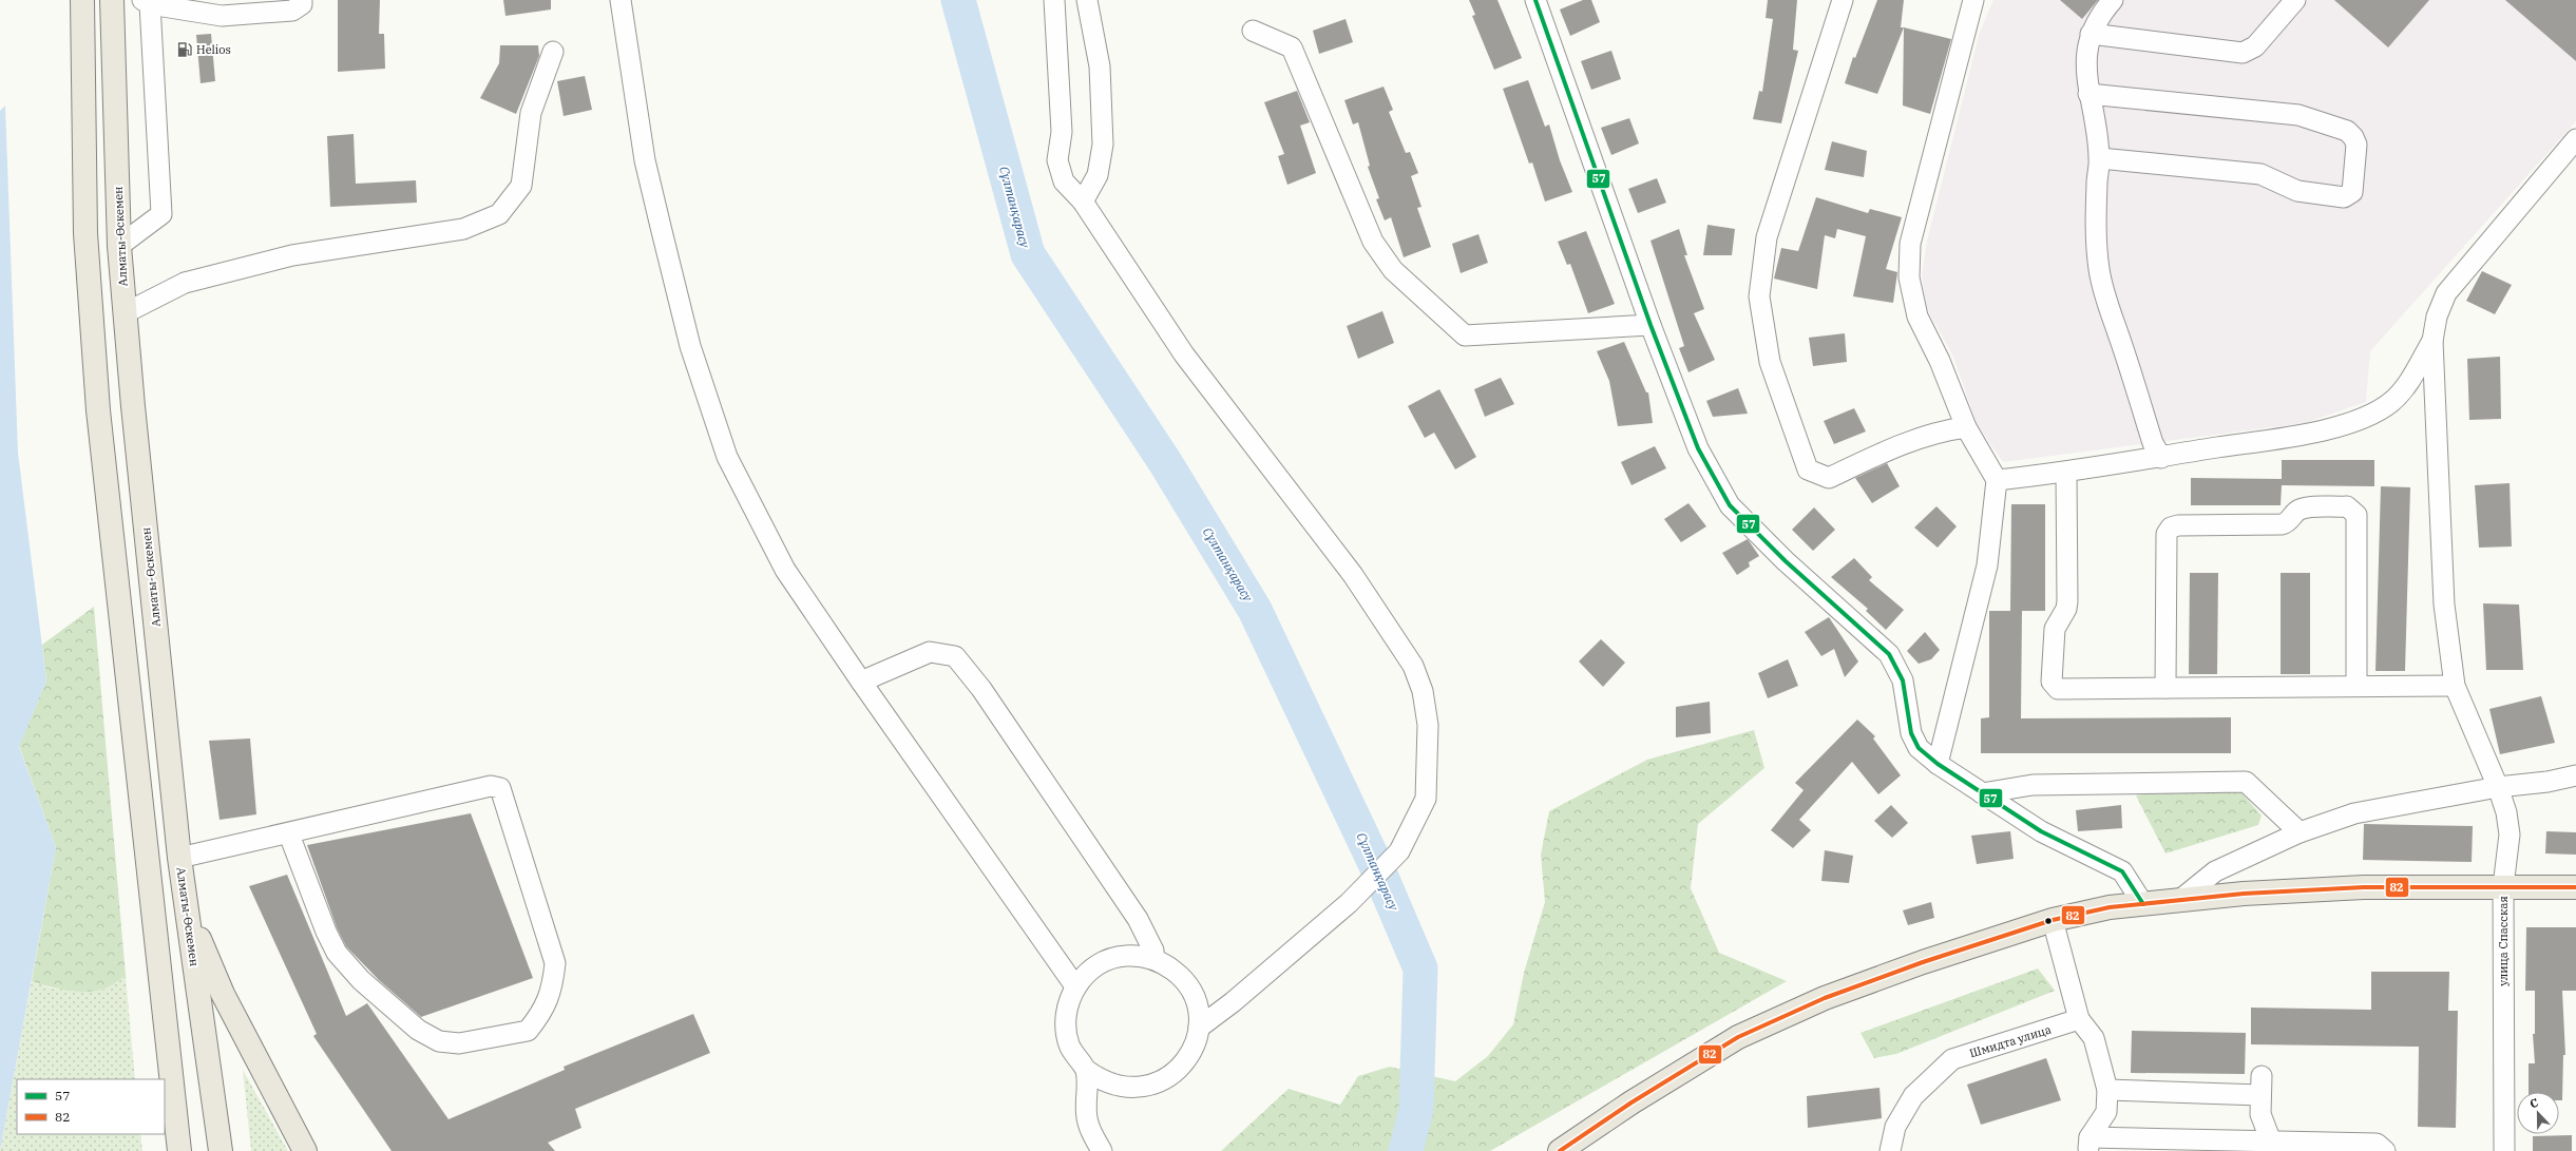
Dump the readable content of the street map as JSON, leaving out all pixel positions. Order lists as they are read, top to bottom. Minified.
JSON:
{"streets":{"main road":["Алматы-Өскемен"],"street":["улица Спасская","Шмидта улица"]},"water":["Сұлтанқарасу"],"places":{"fuel station":["Helios"]},"lines":["transit line 57","transit line 82"],"legend":["57","82"],"north":"top"}
